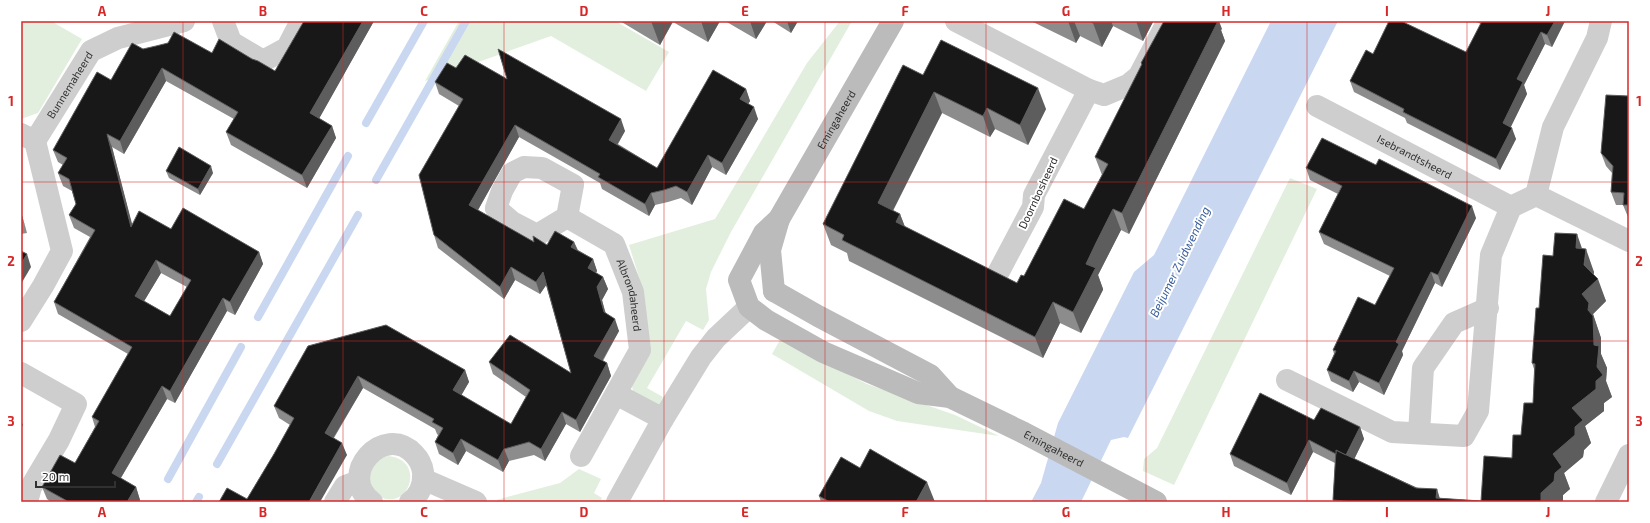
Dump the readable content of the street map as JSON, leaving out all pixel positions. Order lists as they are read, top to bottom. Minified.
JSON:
{"streets":{"street":["Bunnemaheerd","Emingaheerd","Isebrandtsheerd","Doornbosheerd","Albrondaheerd"]},"water":["Beijumer Zuidwending"],"scale_bar":"20 m","grid":{"columns":["A","B","C","D","E","F","G","H","I","J"],"rows":["1","2","3"]}}
